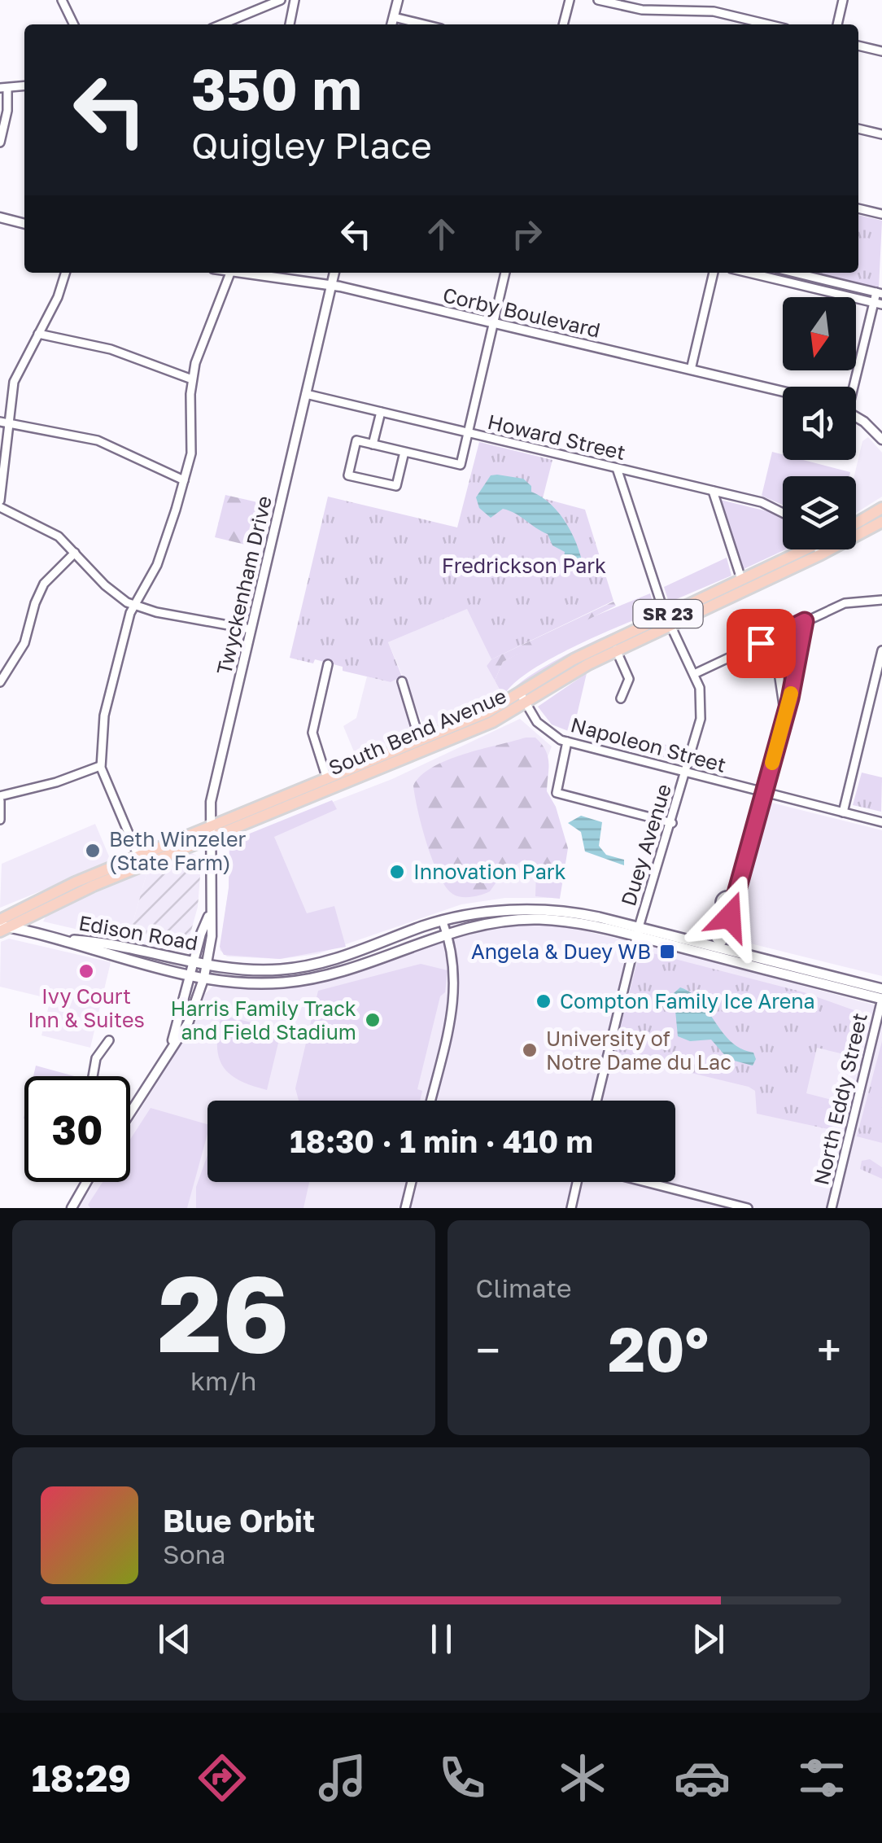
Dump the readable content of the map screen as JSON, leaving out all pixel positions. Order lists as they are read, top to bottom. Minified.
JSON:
{"streets":{"main road":["SR 23","South Bend Avenue","Edison Road"],"street":["Corby Boulevard","Howard Street","Twyckenham Drive","Napoleon Street","Duey Avenue","North Eddy Street"]},"crossings":[["Corby Boulevard","Twyckenham Drive"],["Howard Street","Twyckenham Drive"],["Howard Street","Duey Avenue"],["Twyckenham Drive","South Bend Avenue"],["Twyckenham Drive","Edison Road"],["South Bend Avenue","Napoleon Street"],["South Bend Avenue","Duey Avenue"],["South Bend Avenue","Edison Road"],["Napoleon Street","Duey Avenue"],["Duey Avenue","Edison Road"]],"parks":["Fredrickson Park"],"places":{"other":["Beth Winzeler (State Farm)","Innovation Park","Ivy Court Inn & Suites","Compton Family Ice Arena","Harris Family Track and Field Stadium","University of Notre Dame du Lac"],"transit":["Angela & Duey WB"]},"north":"bottom","page":{"turn":["350 m","Quigley Place"],"limit":"30","trip":"18:30 · 1 min · 410 m","tile":[["26","km/h"],"Climate"],"heat":["−","20°","+"],"song":["Blue Orbit","Sona"],"tabs":"18:29"}}
